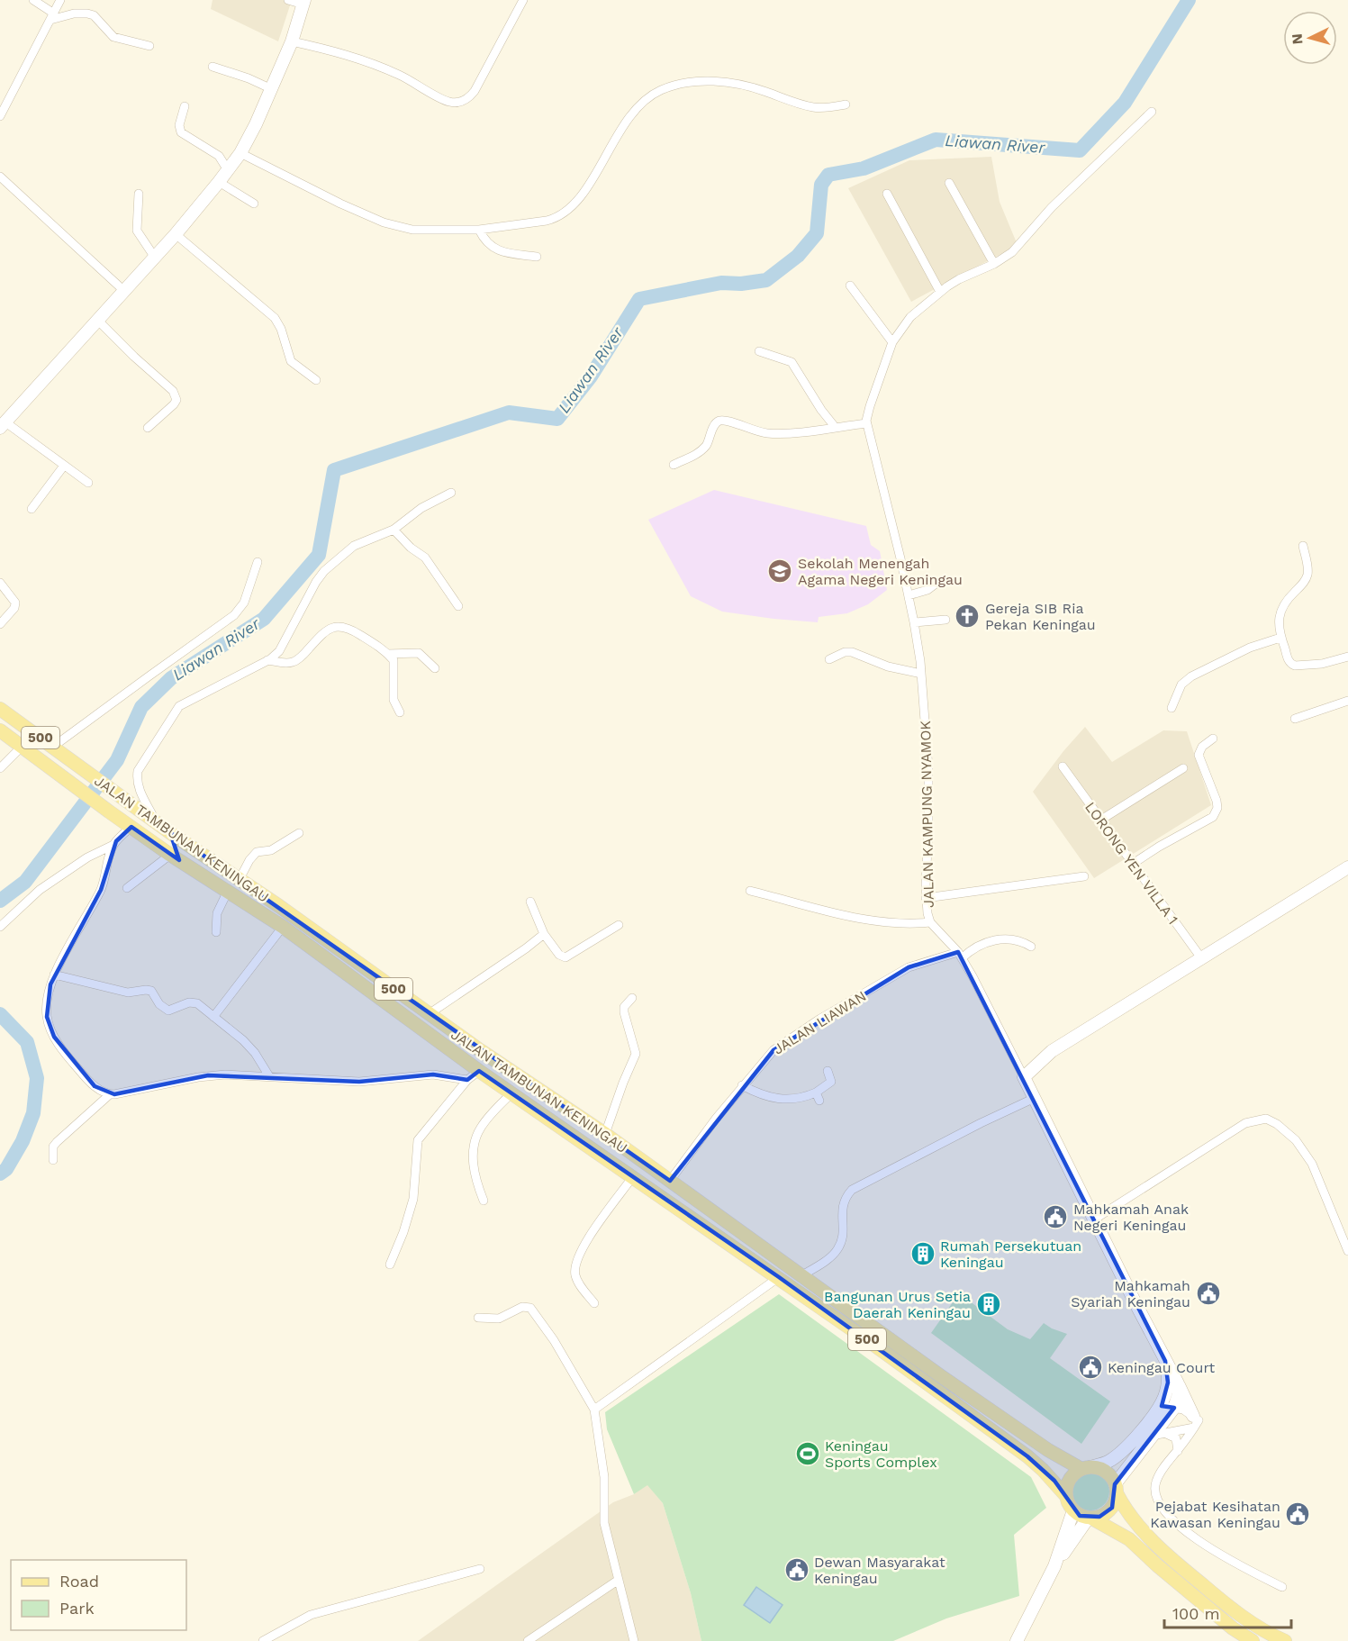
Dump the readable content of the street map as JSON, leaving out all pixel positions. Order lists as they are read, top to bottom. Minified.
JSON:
{"streets":{"main road":["500","JALAN TAMBUNAN KENINGAU"],"street":["JALAN KAMPUNG NYAMOK","LORONG YEN VILLA 1","JALAN LIAWAN"]},"crossings":[["500","JALAN KAMPUNG NYAMOK"],["500","JALAN TAMBUNAN KENINGAU"],["JALAN KAMPUNG NYAMOK","JALAN TAMBUNAN KENINGAU"],["JALAN KAMPUNG NYAMOK","JALAN LIAWAN"],["JALAN TAMBUNAN KENINGAU","JALAN LIAWAN"]],"water":["Liawan River"],"places":{"school or university":["Sekolah Menengah Agama Negeri Keningau"],"church":["Gereja SIB Ria Pekan Keningau"],"public building":["Mahkamah Anak Negeri Keningau","Mahkamah Syariah Keningau","Keningau Court","Pejabat Kesihatan Kawasan Keningau","Dewan Masyarakat Keningau"],"building":["Rumah Persekutuan Keningau","Bangunan Urus Setia Daerah Keningau"],"sports":["Keningau Sports Complex"]},"legend":["Road","Park"],"scale_bar":"100 m","north":"left"}
